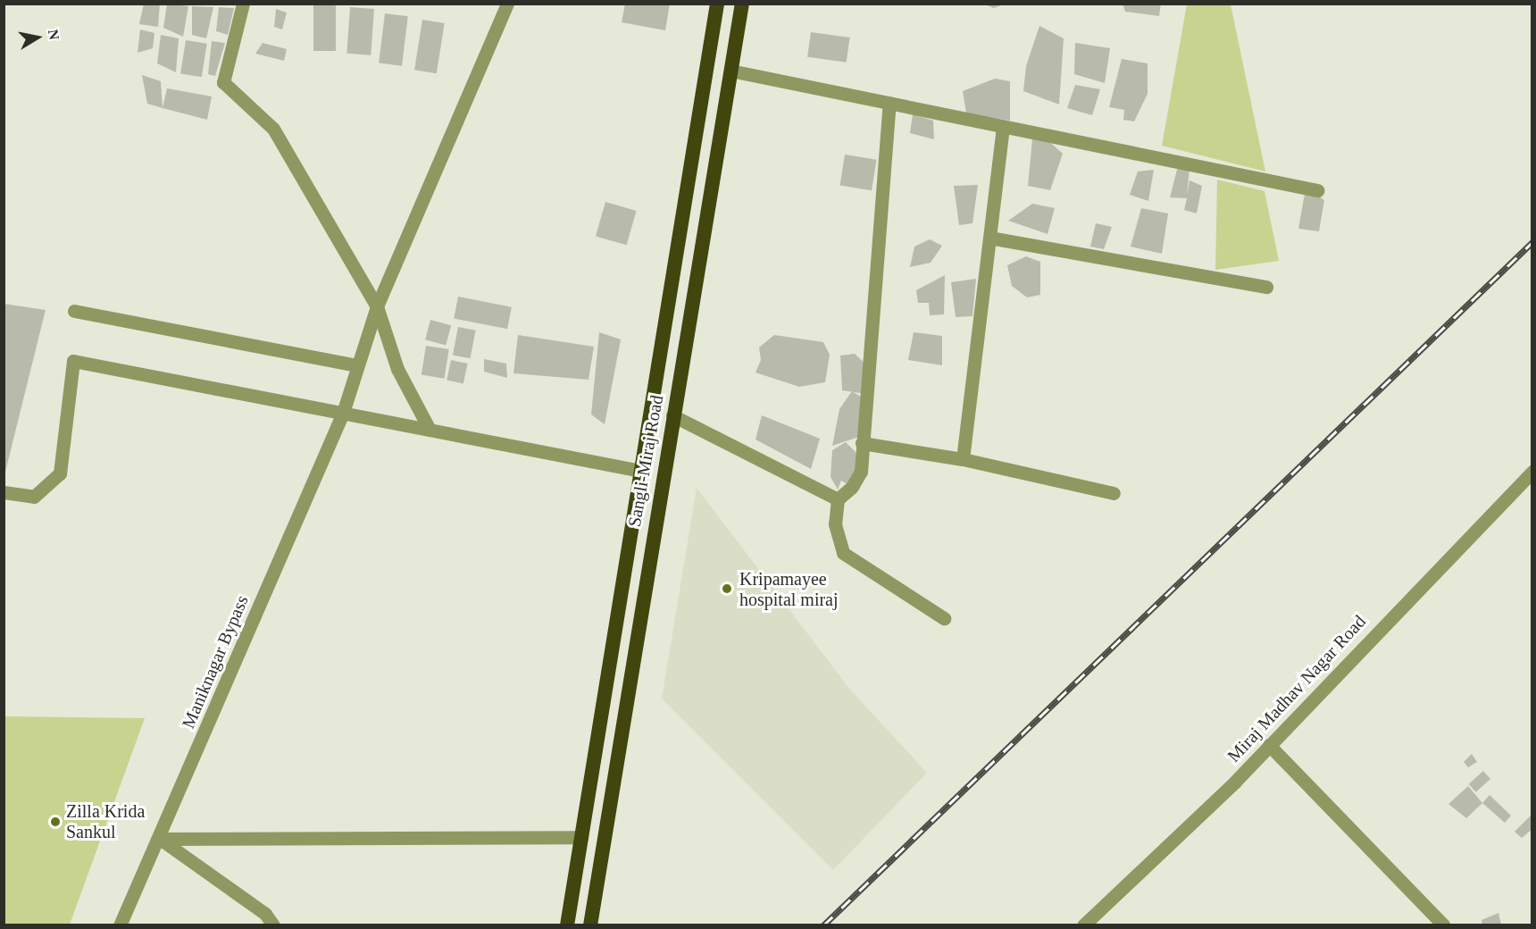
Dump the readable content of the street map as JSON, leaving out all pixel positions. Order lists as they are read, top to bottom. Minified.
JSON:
{"streets":{"highway":["Sangli-Miraj Road"],"street":["Maniknagar Bypass","Miraj Madhav Nagar Road"]},"places":["Kripamayee hospital miraj","Zilla Krida Sankul"],"north":"right"}
